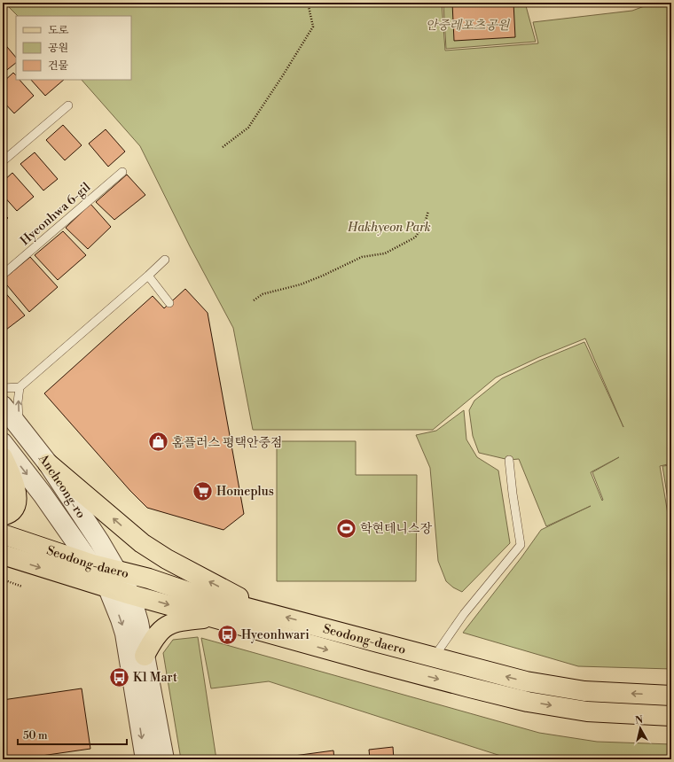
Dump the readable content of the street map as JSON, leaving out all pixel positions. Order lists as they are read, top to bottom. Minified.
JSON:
{"streets":{"main road":["Seodong-daero"],"street":["Ancheong-ro"],"lane":["Hyeonhwa 6-gil"]},"crossings":[["Ancheong-ro","Seodong-daero"]],"parks":["안중레포츠공원","Hakhyeon Park"],"places":{"shop":["홈플러스 평택안중점"],"supermarket":["Homeplus"],"sports":["학현테니스장"],"bus stop":["Hyeonhwari","K1 Mart"]},"legend":["도로","공원","건물"],"scale_bar":"50 m","north":"top"}
